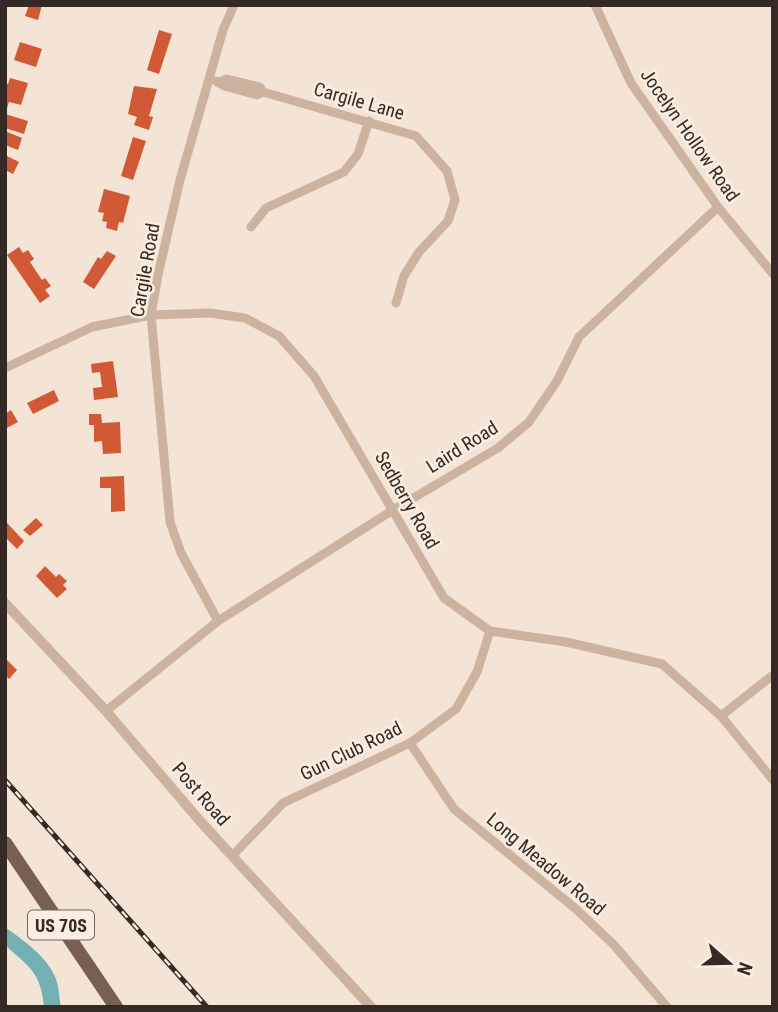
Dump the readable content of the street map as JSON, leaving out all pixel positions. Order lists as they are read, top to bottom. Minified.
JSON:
{"streets":{"main road":["US 70S"],"street":["Cargile Lane","Jocelyn Hollow Road","Cargile Road","Laird Road","Sedberry Road","Gun Club Road","Post Road","Long Meadow Road"]},"crossings":[["Cargile Lane","Cargile Road"],["Jocelyn Hollow Road","Laird Road"],["Cargile Road","Laird Road"],["Cargile Road","Sedberry Road"],["Laird Road","Sedberry Road"],["Laird Road","Post Road"],["Sedberry Road","Gun Club Road"],["Gun Club Road","Post Road"],["Gun Club Road","Long Meadow Road"]],"north":"right"}
